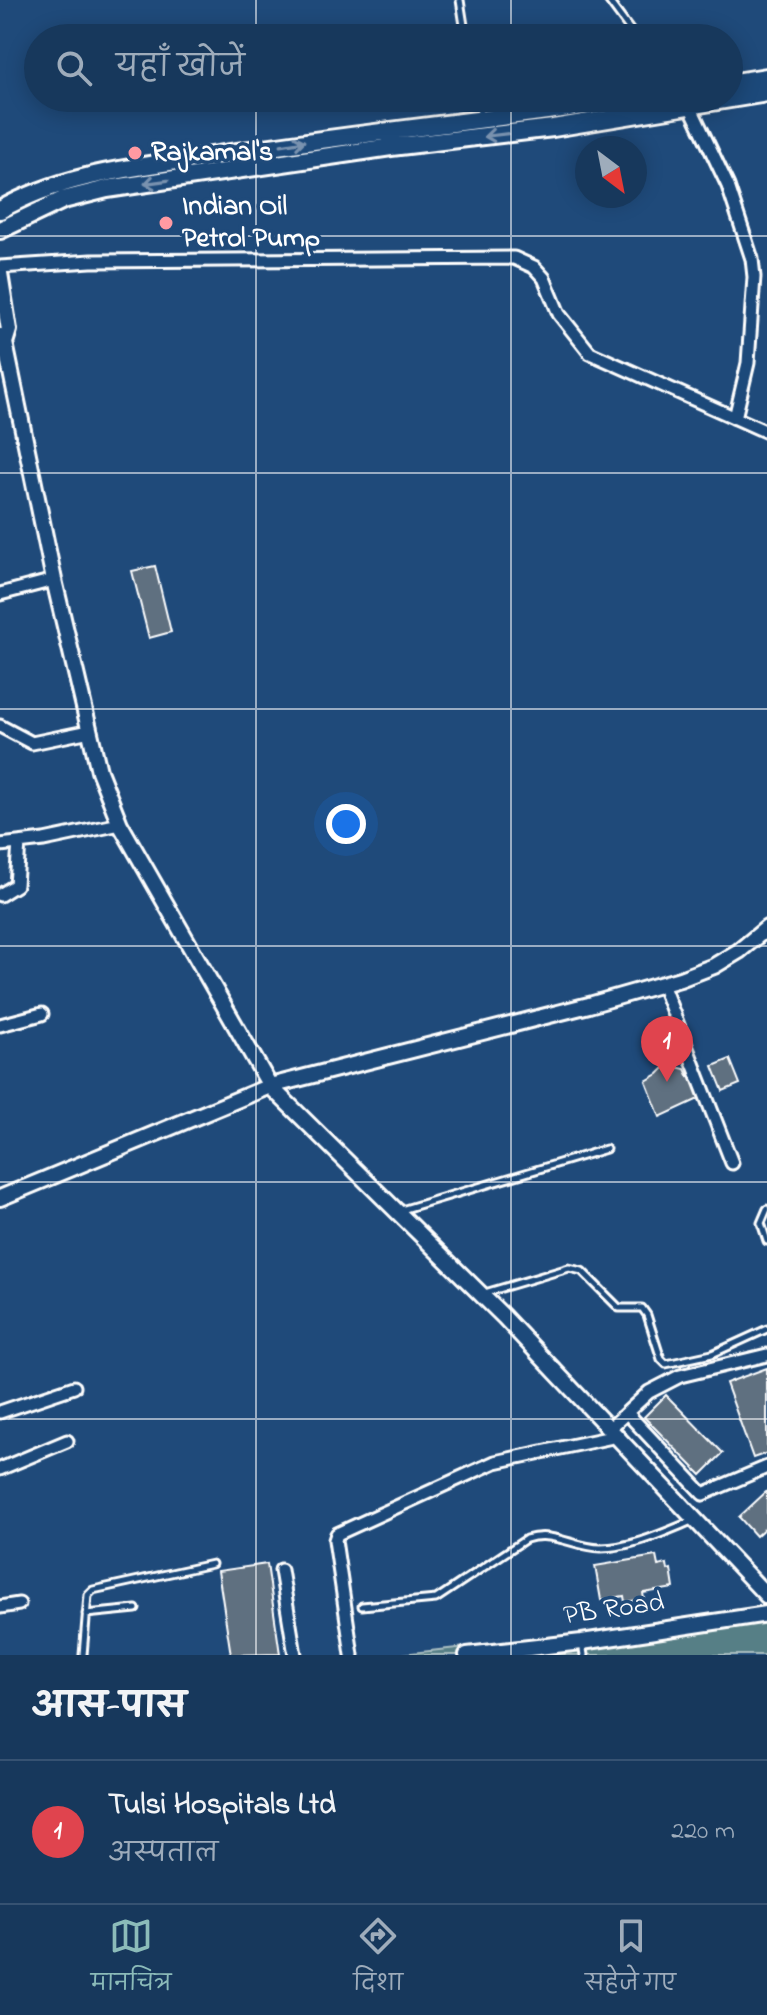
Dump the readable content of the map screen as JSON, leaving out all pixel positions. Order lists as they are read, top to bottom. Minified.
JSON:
{"streets":{"street":["PB Road"]},"places":["Rajkamal's","Indian Oil Petrol Pump"],"north":"bottom right","page":{"search":"यहाँ खोजें","pins":"1","heading":"आस-पास","list":[{"mark":"1","name":"Tulsi Hospitals Ltd","note":"अस्पताल","value":"220 m"}],"nav":["मानचित्र","दिशा","सहेजे गए"]}}
